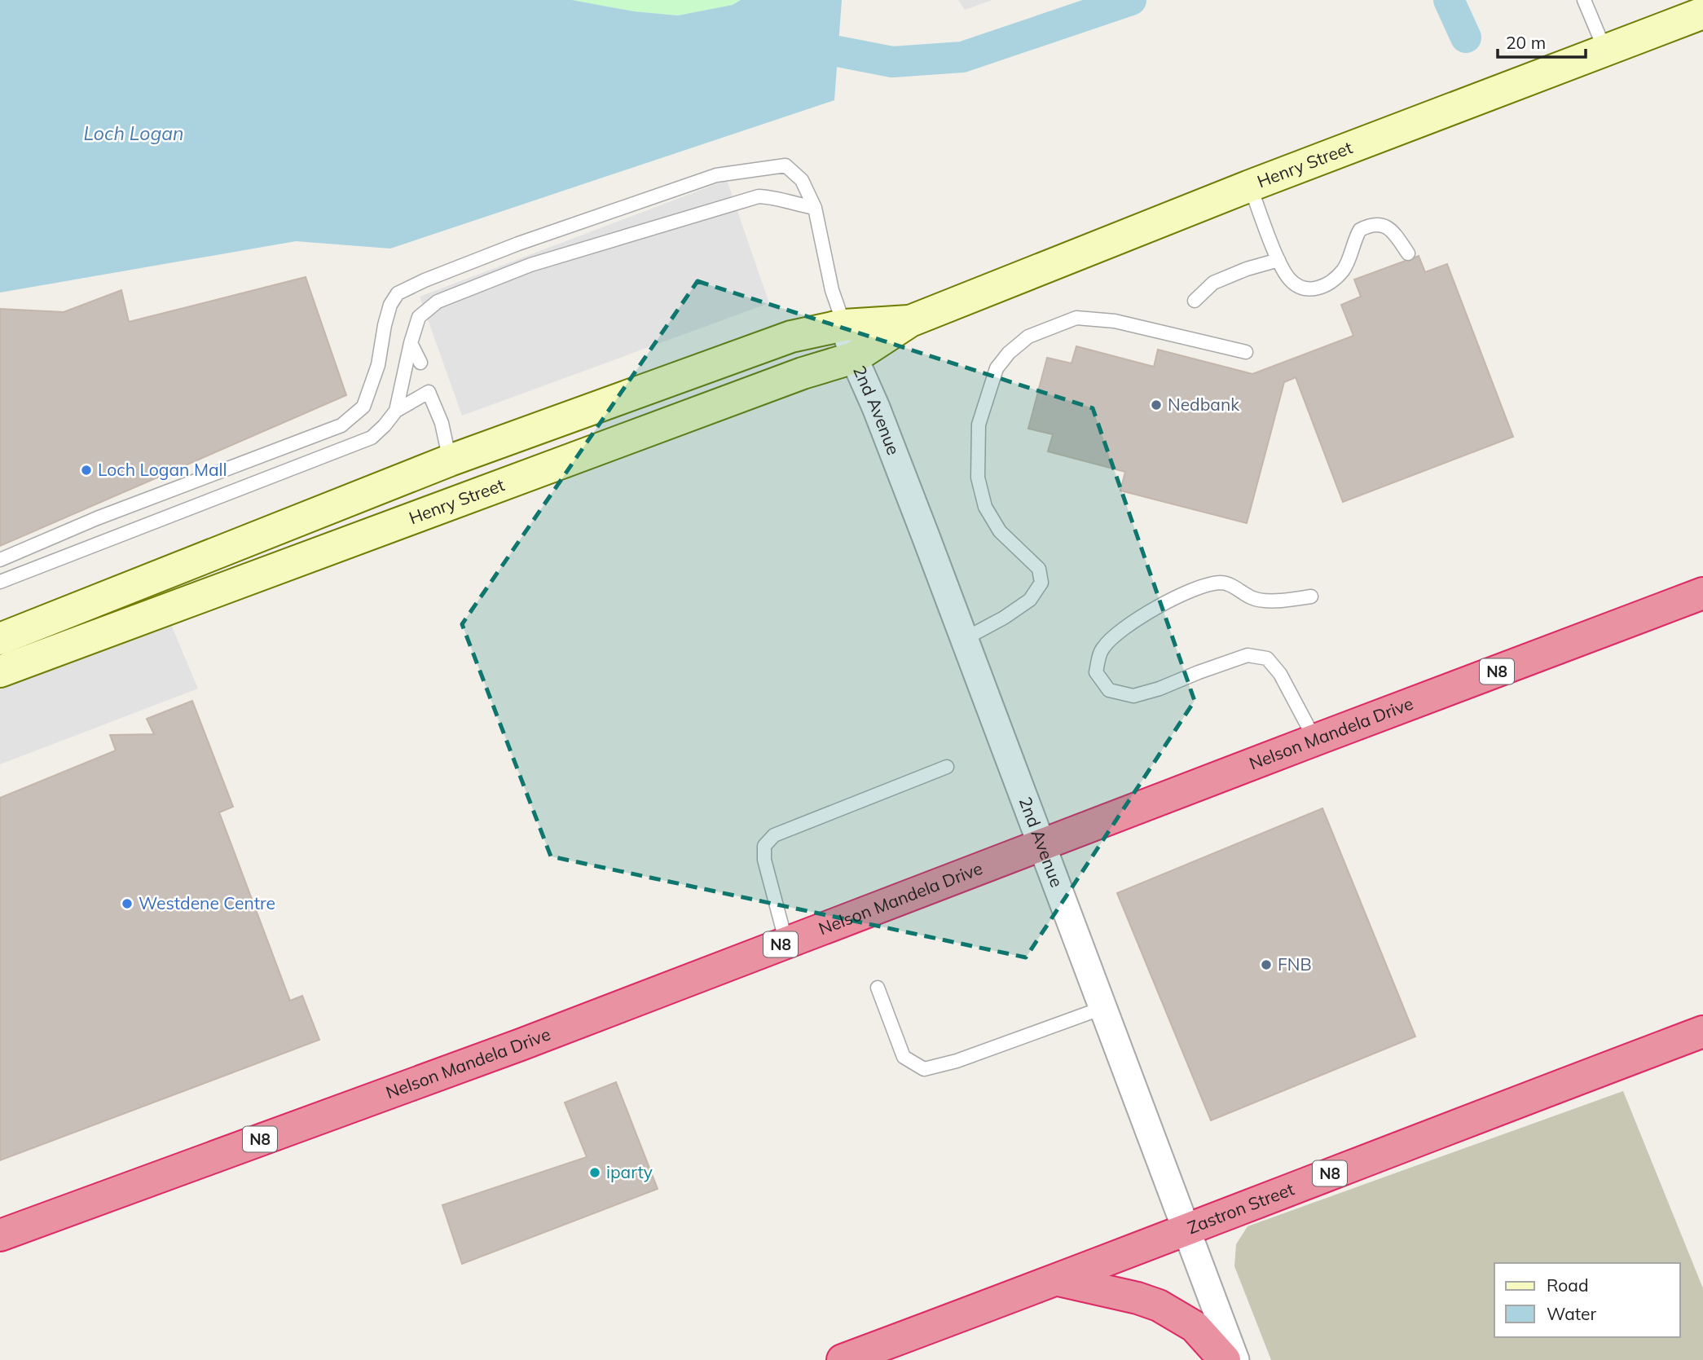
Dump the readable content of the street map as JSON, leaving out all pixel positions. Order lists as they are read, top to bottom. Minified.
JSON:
{"streets":{"highway":["N8","Nelson Mandela Drive","Zastron Street"],"street":["Henry Street","2nd Avenue"]},"crossings":[["Henry Street","2nd Avenue"],["2nd Avenue","Nelson Mandela Drive"],["2nd Avenue","Zastron Street"]],"water":["Loch Logan"],"places":["Nedbank","Loch Logan Mall","Westdene Centre","FNB","iparty"],"legend":["Road","Water"],"scale_bar":"20 m"}
